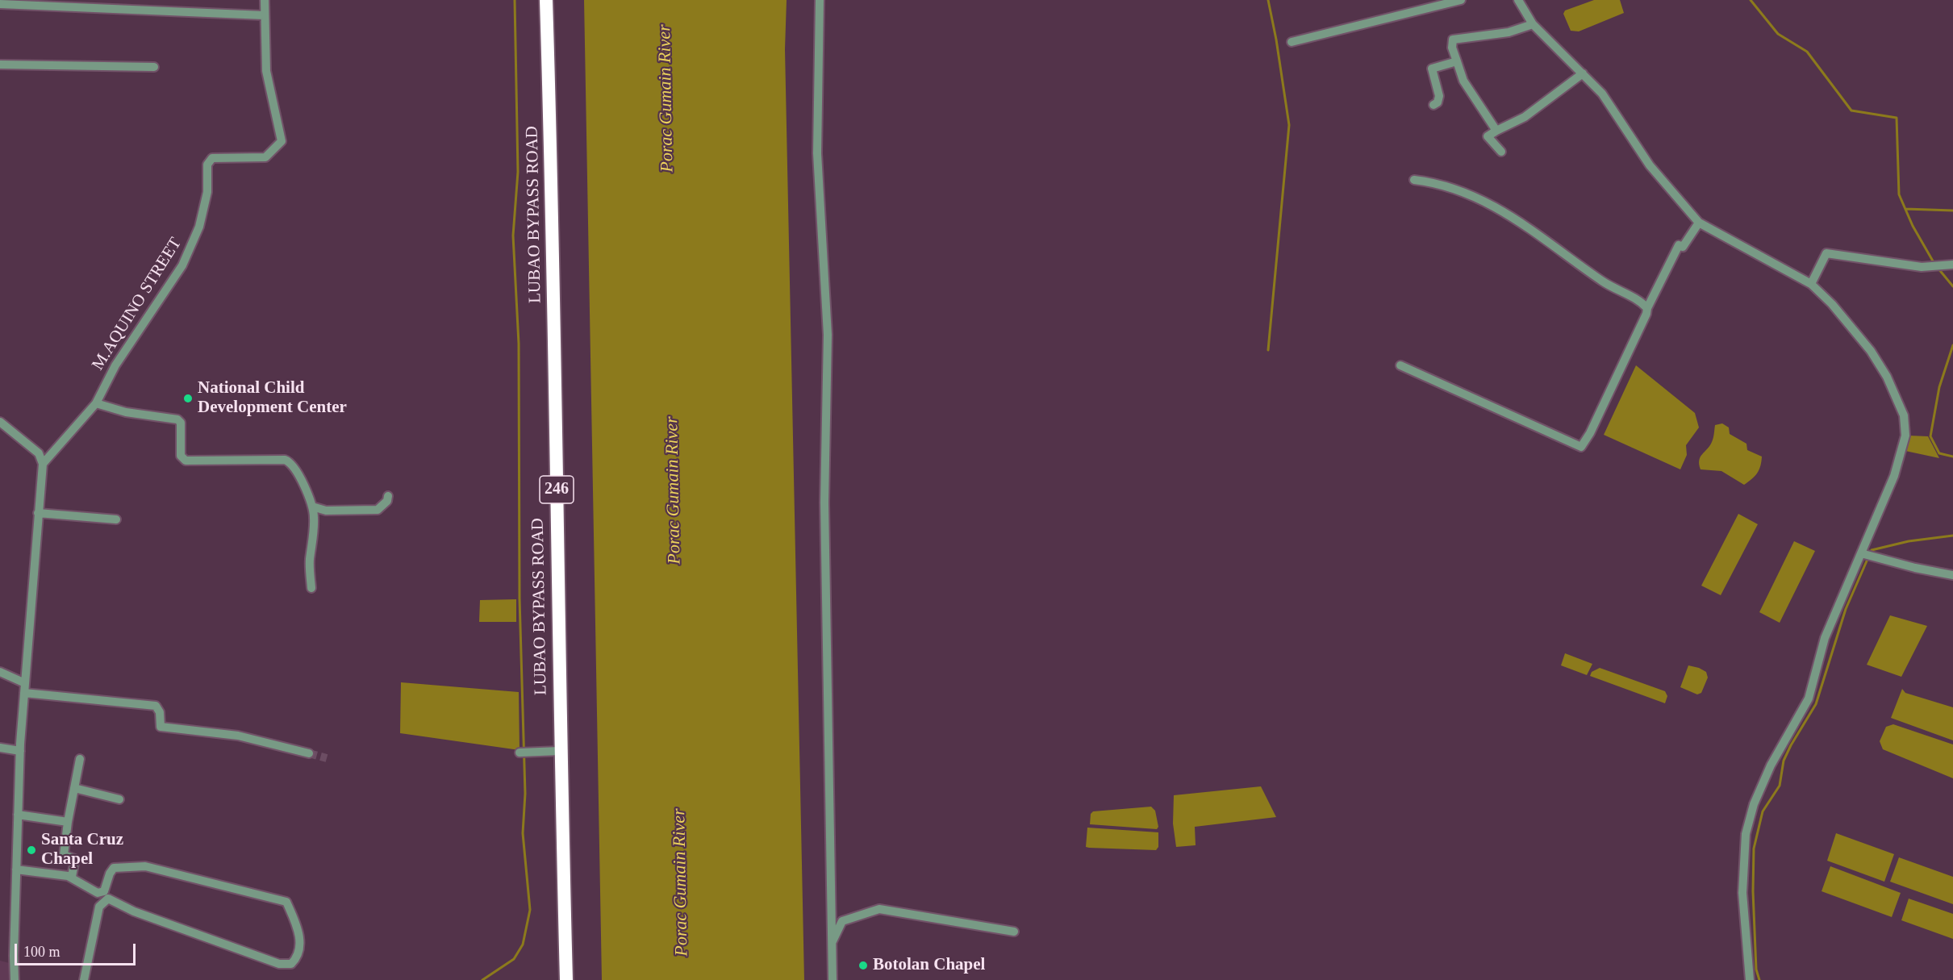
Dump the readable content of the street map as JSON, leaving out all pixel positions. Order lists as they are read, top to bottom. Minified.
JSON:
{"streets":{"highway":["LUBAO BYPASS ROAD","246"],"street":["M.AQUINO STREET"]},"water":["Porac Gumain River"],"places":["National Child Development Center","Santa Cruz Chapel","Botolan Chapel"],"scale_bar":"100 m"}
